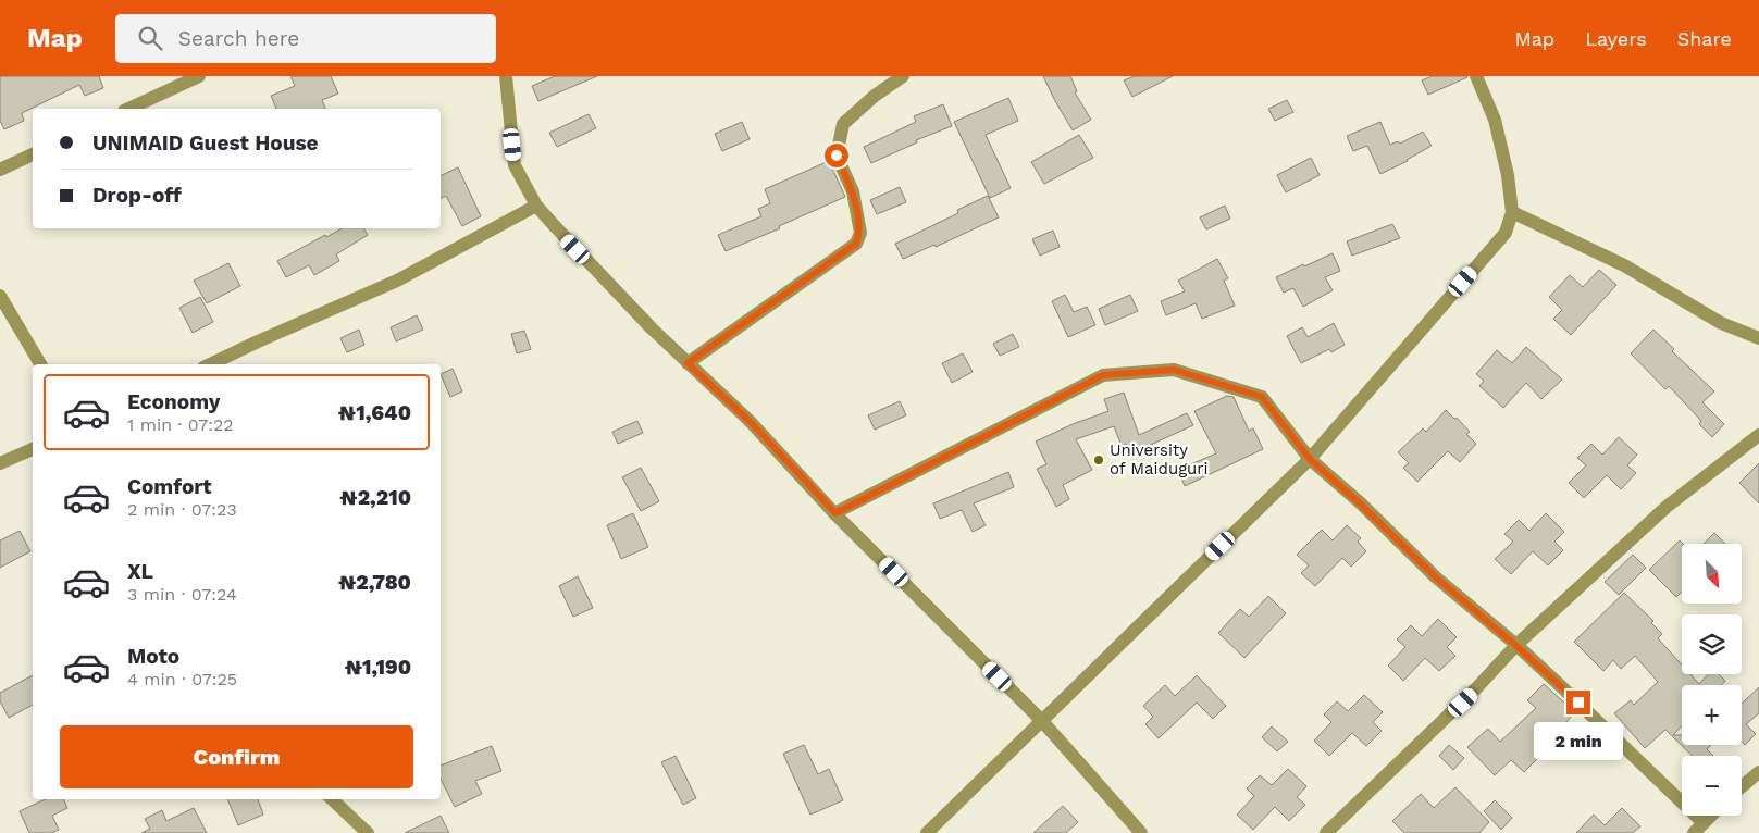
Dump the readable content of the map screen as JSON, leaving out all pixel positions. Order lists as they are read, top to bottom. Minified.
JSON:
{"places":["University of Maiduguri"],"north":"bottom right","page":{"header":"Map","search":"Search here","nav":["Map","Layers","Share"],"banner":["UNIMAID Guest House","Drop-off"],"list":[{"name":"Economy","note":"1 min · 07:22","value":"₦1,640"},{"name":"Comfort","note":"2 min · 07:23","value":"₦2,210"},{"name":"XL","note":"3 min · 07:24","value":"₦2,780"},{"name":"Moto","note":"4 min · 07:25","value":"₦1,190"}],"map_buttons":["+","−"],"buttons":"Confirm","bubble":"2 min"}}
